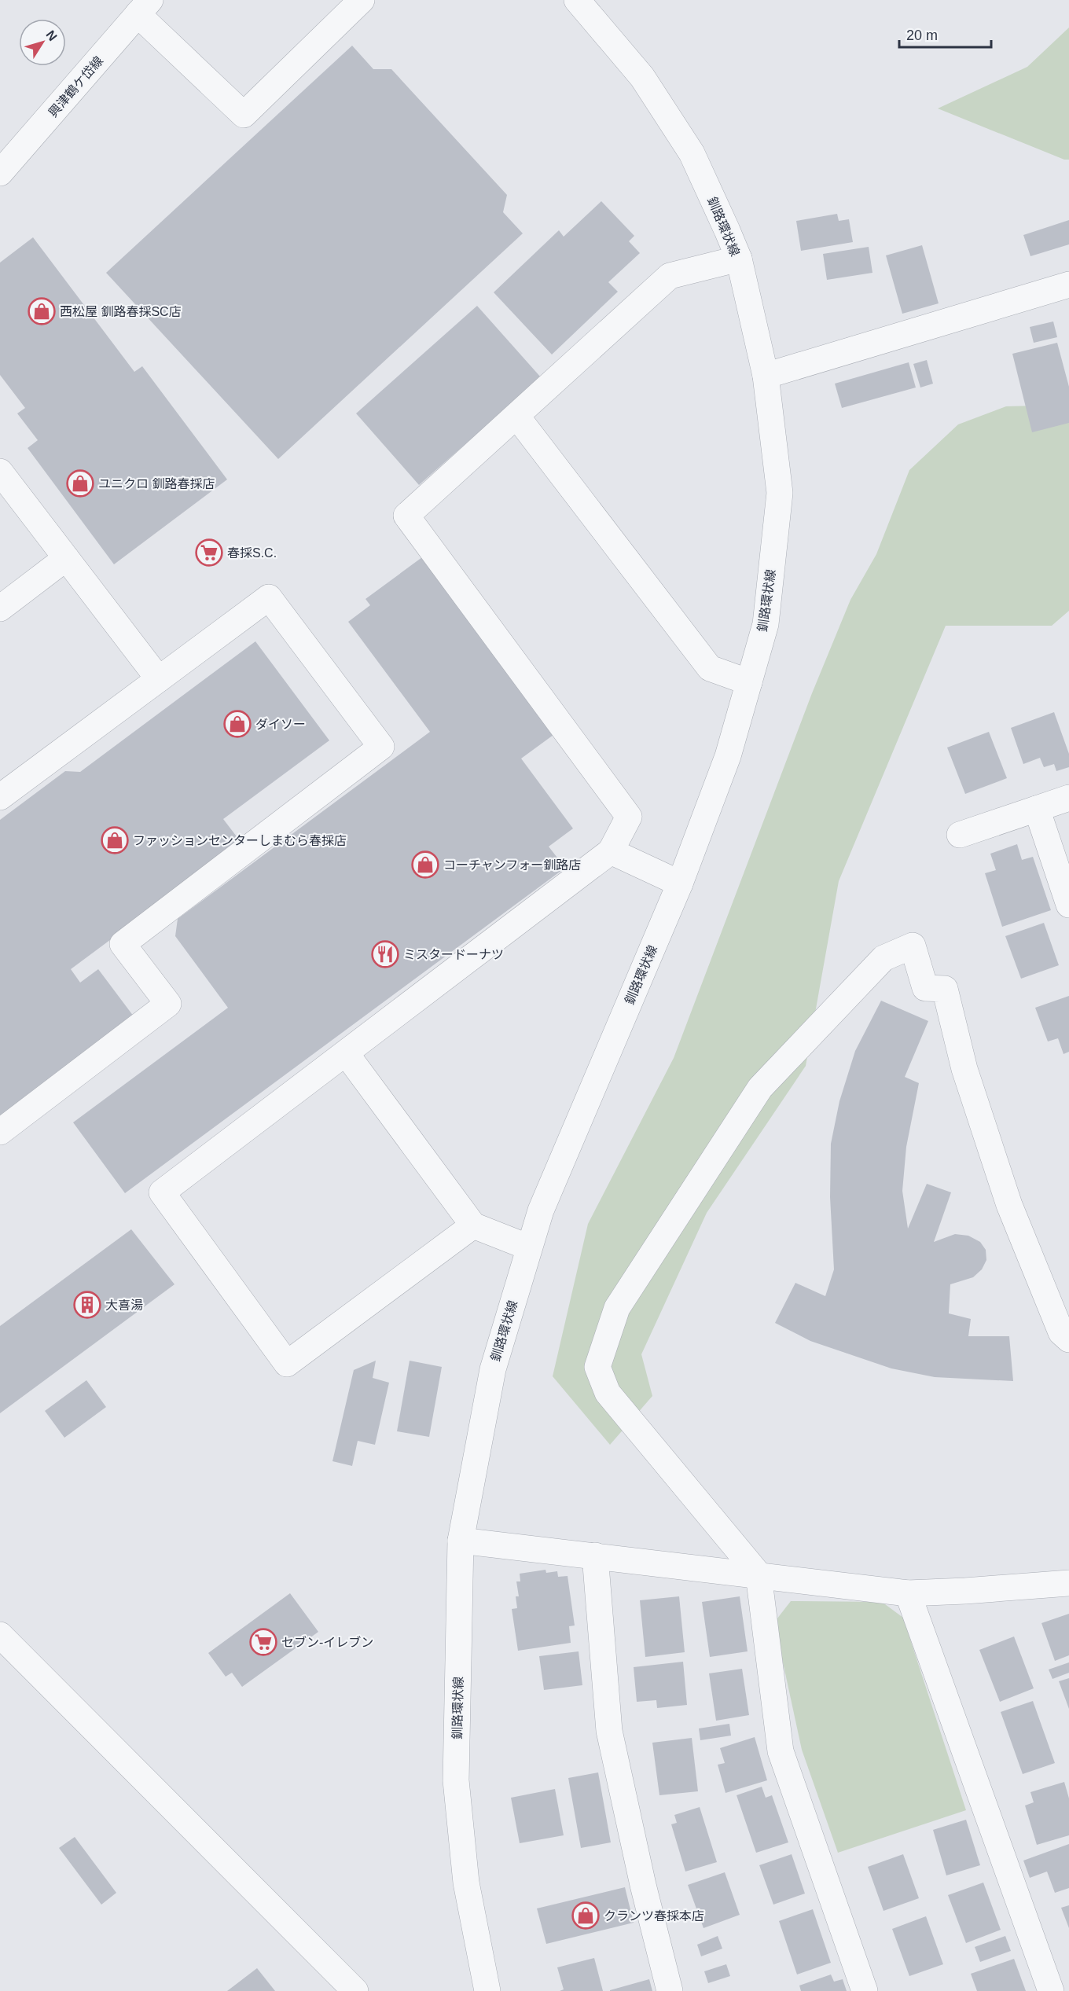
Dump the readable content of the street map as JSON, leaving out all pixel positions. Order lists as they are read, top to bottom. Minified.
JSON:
{"streets":{"street":["興津鶴ケ岱線","釧路環状線"]},"places":{"shop":["西松屋 釧路春採SC店","ユニクロ 釧路春採店","ダイソー","ファッションセンターしまむら春採店","コーチャンフォー釧路店","クランツ春採本店"],"supermarket":["春採S.C.","セブン-イレブン"],"restaurant":["ミスタードーナツ"],"building":["大喜湯"]},"scale_bar":"20 m","north":"top right"}
